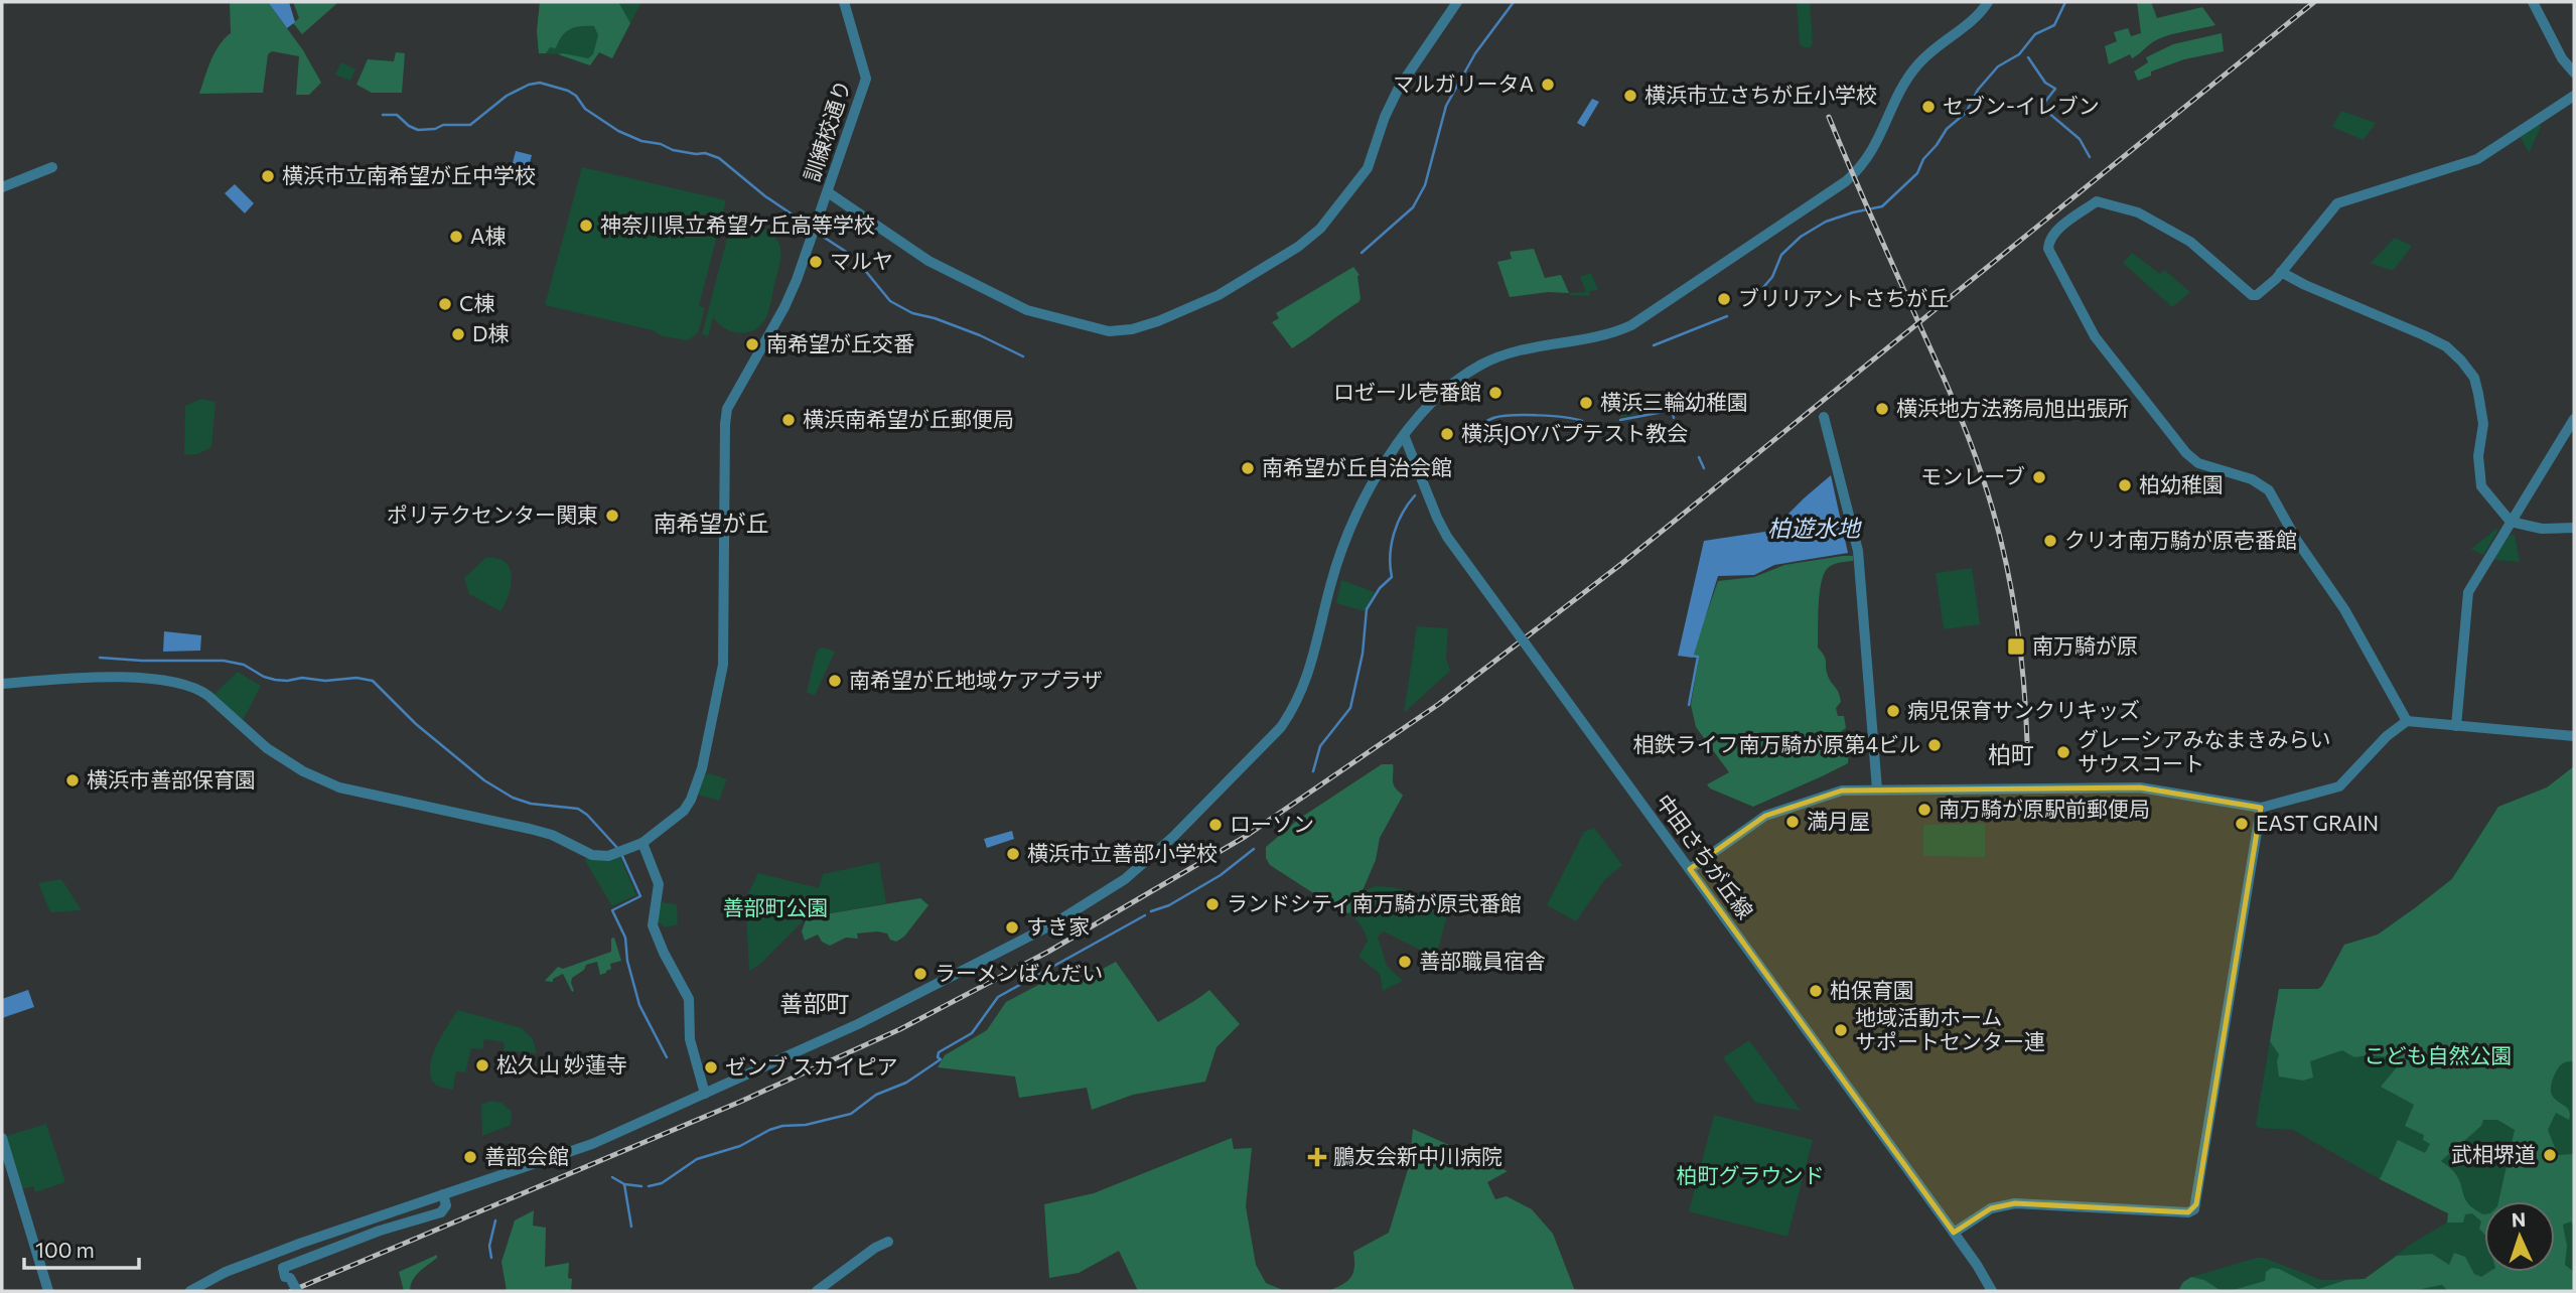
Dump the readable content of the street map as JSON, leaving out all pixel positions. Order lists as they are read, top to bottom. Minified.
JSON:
{"streets":{"street":["訓練校通り","中田さちが丘線"]},"districts":["南希望が丘","柏町","善部町"],"water":["柏遊水地"],"parks":["善部町公園","こども自然公園","柏町グラウンド"],"places":{"other":["マルガリータA","横浜市立さちが丘小学校","セブン-イレブン","横浜市立南希望が丘中学校","神奈川県立希望ケ丘高等学校","A棟","マルヤ","ブリリアントさちが丘","C棟","D棟","南希望が丘交番","ロゼール壱番館","横浜三輪幼稚園","横浜地方法務局旭出張所","横浜南希望が丘郵便局","横浜JOYバプテスト教会","南希望が丘自治会館","モンレーブ","柏幼稚園","ポリテクセンター関東","クリオ南万騎が原壱番館","南希望が丘地域ケアプラザ","病児保育サンクリキッズ","相鉄ライフ南万騎が原第4ビル","グレーシアみなまきみらい サウスコート","横浜市善部保育園","南万騎が原駅前郵便局","満月屋","EAST GRAIN","ローソン","横浜市立善部小学校","ランドシティ南万騎が原弐番館","すき家","善部職員宿舎","ラーメンばんだい","柏保育園","地域活動ホーム サポートセンター連","松久山 妙蓮寺","ゼンブ スカイピア","武相堺道","善部会館"],"transit":["南万騎が原"],"health":["鵬友会新中川病院"]},"scale_bar":"100 m","north":"top"}
